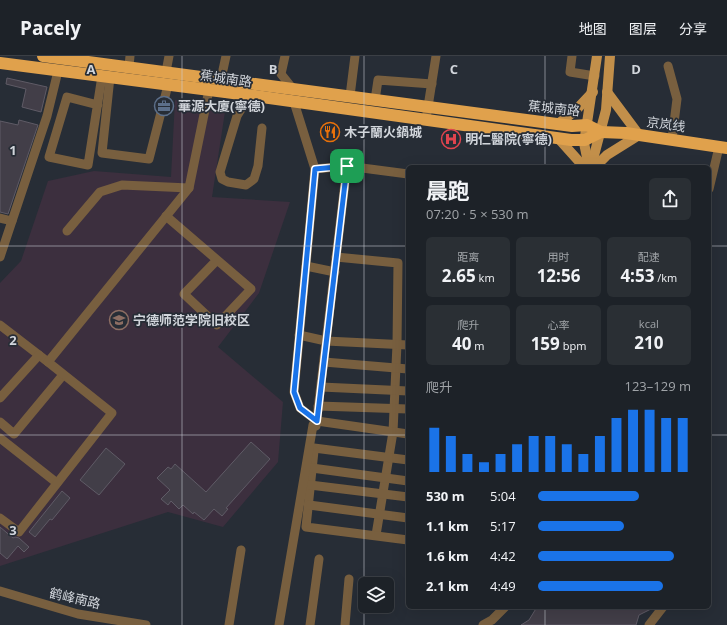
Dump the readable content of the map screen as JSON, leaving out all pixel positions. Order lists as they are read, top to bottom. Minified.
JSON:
{"streets":{"highway":["蕉城南路","京岚线"],"street":["鹤峰南路"]},"crossings":[["蕉城南路","京岚线"]],"places":{"office":["華源大廈(寧德)"],"restaurant":["木子蘭火鍋城"],"hospital":["明仁醫院(寧德)"],"school or university":["宁德师范学院旧校区"]},"page":{"header":"Pacely","nav":["地图","图层","分享"],"heading":["晨跑","07:20 · 5 × 530 m"],"stats":[["距离","2.65 km"],["用时","12:56"],["配速","4:53 /km"],["爬升","40 m"],["心率","159 bpm"],["kcal","210"]],"chart":["爬升","123–129 m"],"list":[{"name":"530 m","note":"5:04"},{"name":"1.1 km","note":"5:17"},{"name":"1.6 km","note":"4:42"},{"name":"2.1 km","note":"4:49"}]},"grid":{"columns":["A","B","C","D"],"rows":["1","2","3"]}}
